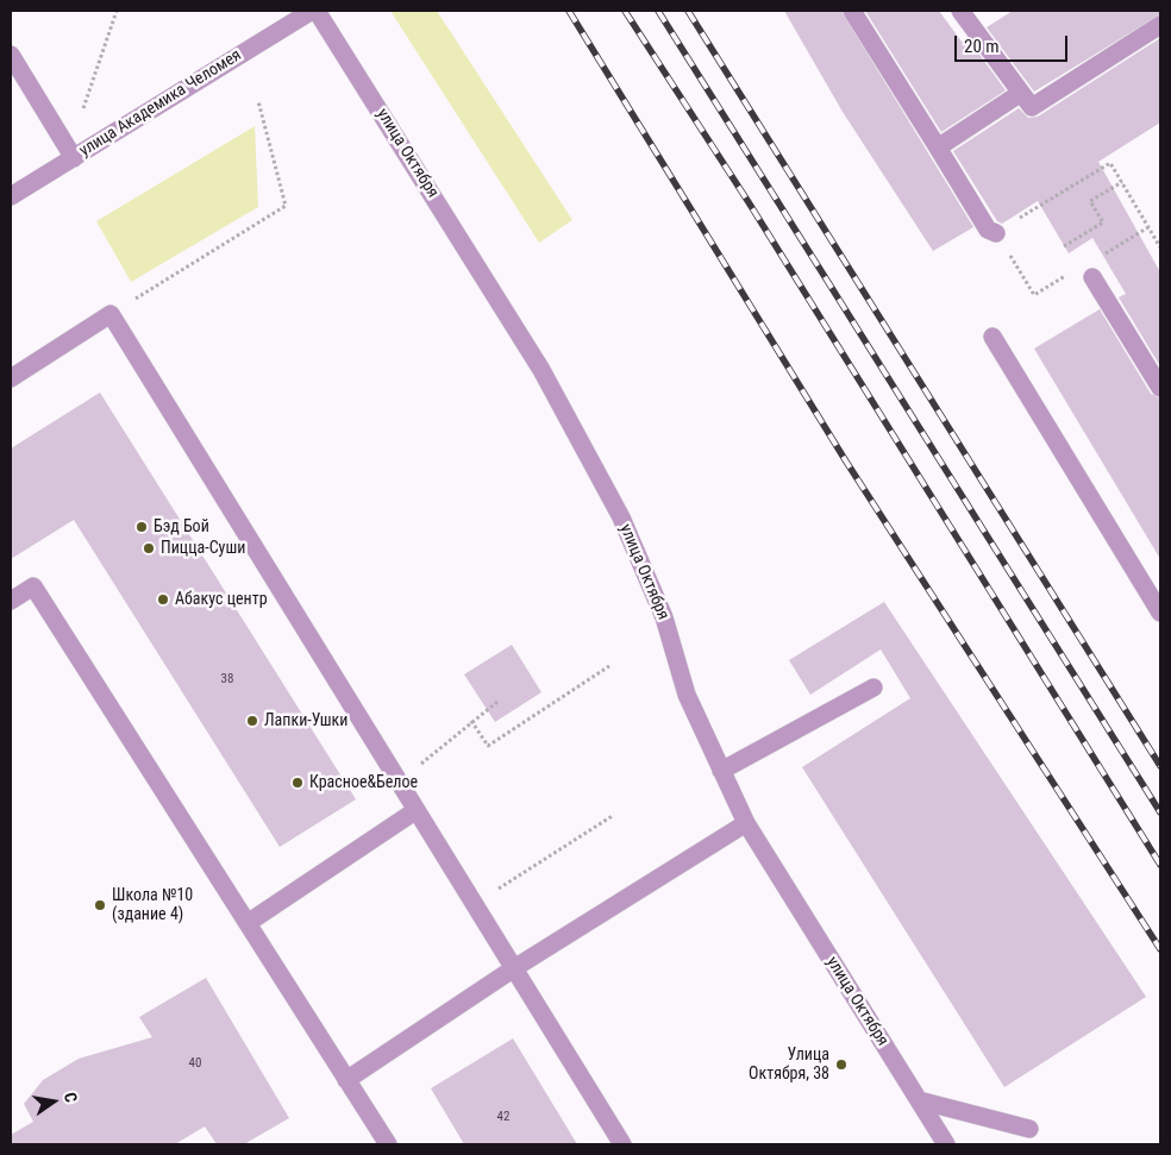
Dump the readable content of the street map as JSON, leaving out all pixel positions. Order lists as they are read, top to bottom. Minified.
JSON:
{"streets":{"street":["улица Академика Челомея","улица Октября"]},"places":["Бэд Бой","Пицца-Суши","Абакус центр","Лапки-Ушки","Красное&Белое","Школа №10 (здание 4)","Улица Октября, 38"],"house_numbers":["38","40","42"],"scale_bar":"20 m","north":"right"}
